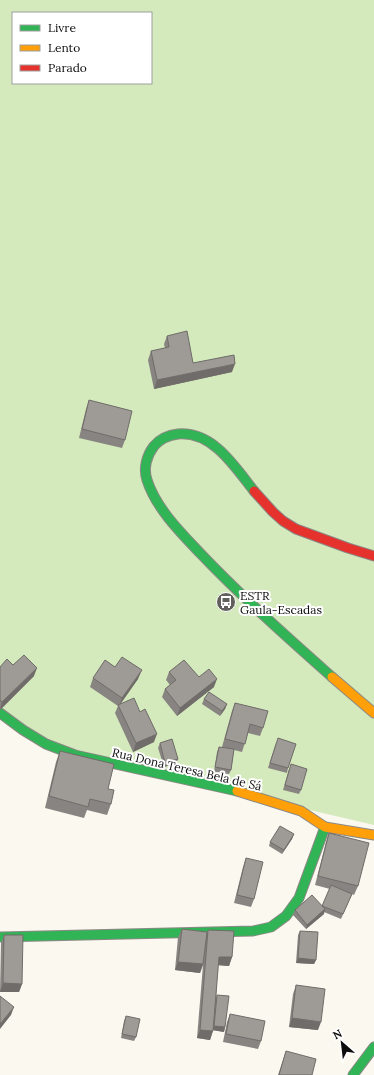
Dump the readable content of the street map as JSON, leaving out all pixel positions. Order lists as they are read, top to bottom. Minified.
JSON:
{"streets":{"street":["Rua Dona Teresa Bela de Sá"]},"places":{"bus stop":["ESTR Gaula-Escadas"]},"legend":["Livre","Lento","Parado"],"north":"top left"}
